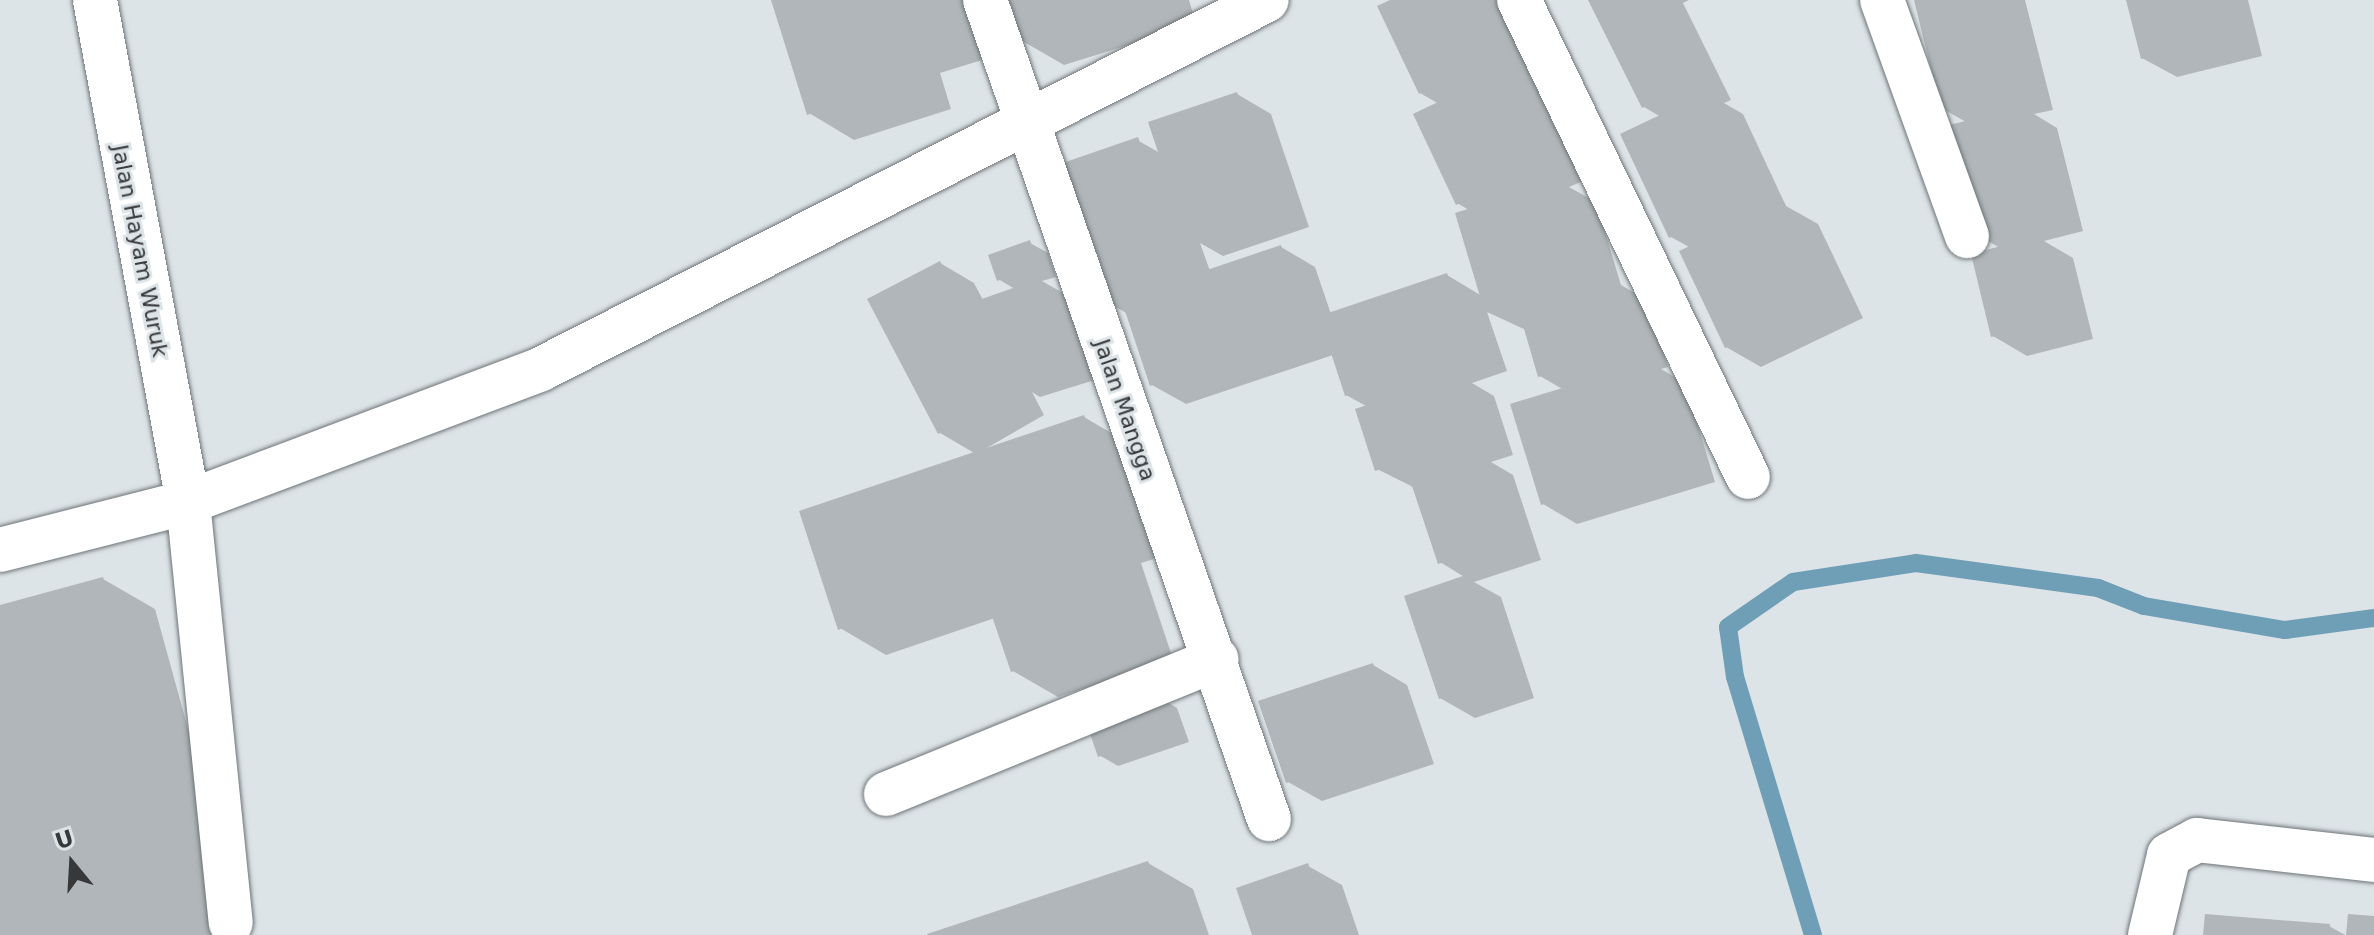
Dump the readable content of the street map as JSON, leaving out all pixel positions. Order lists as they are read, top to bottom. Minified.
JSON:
{"streets":{"street":["Jalan Hayam Wuruk","Jalan Mangga"]},"north":"top"}
